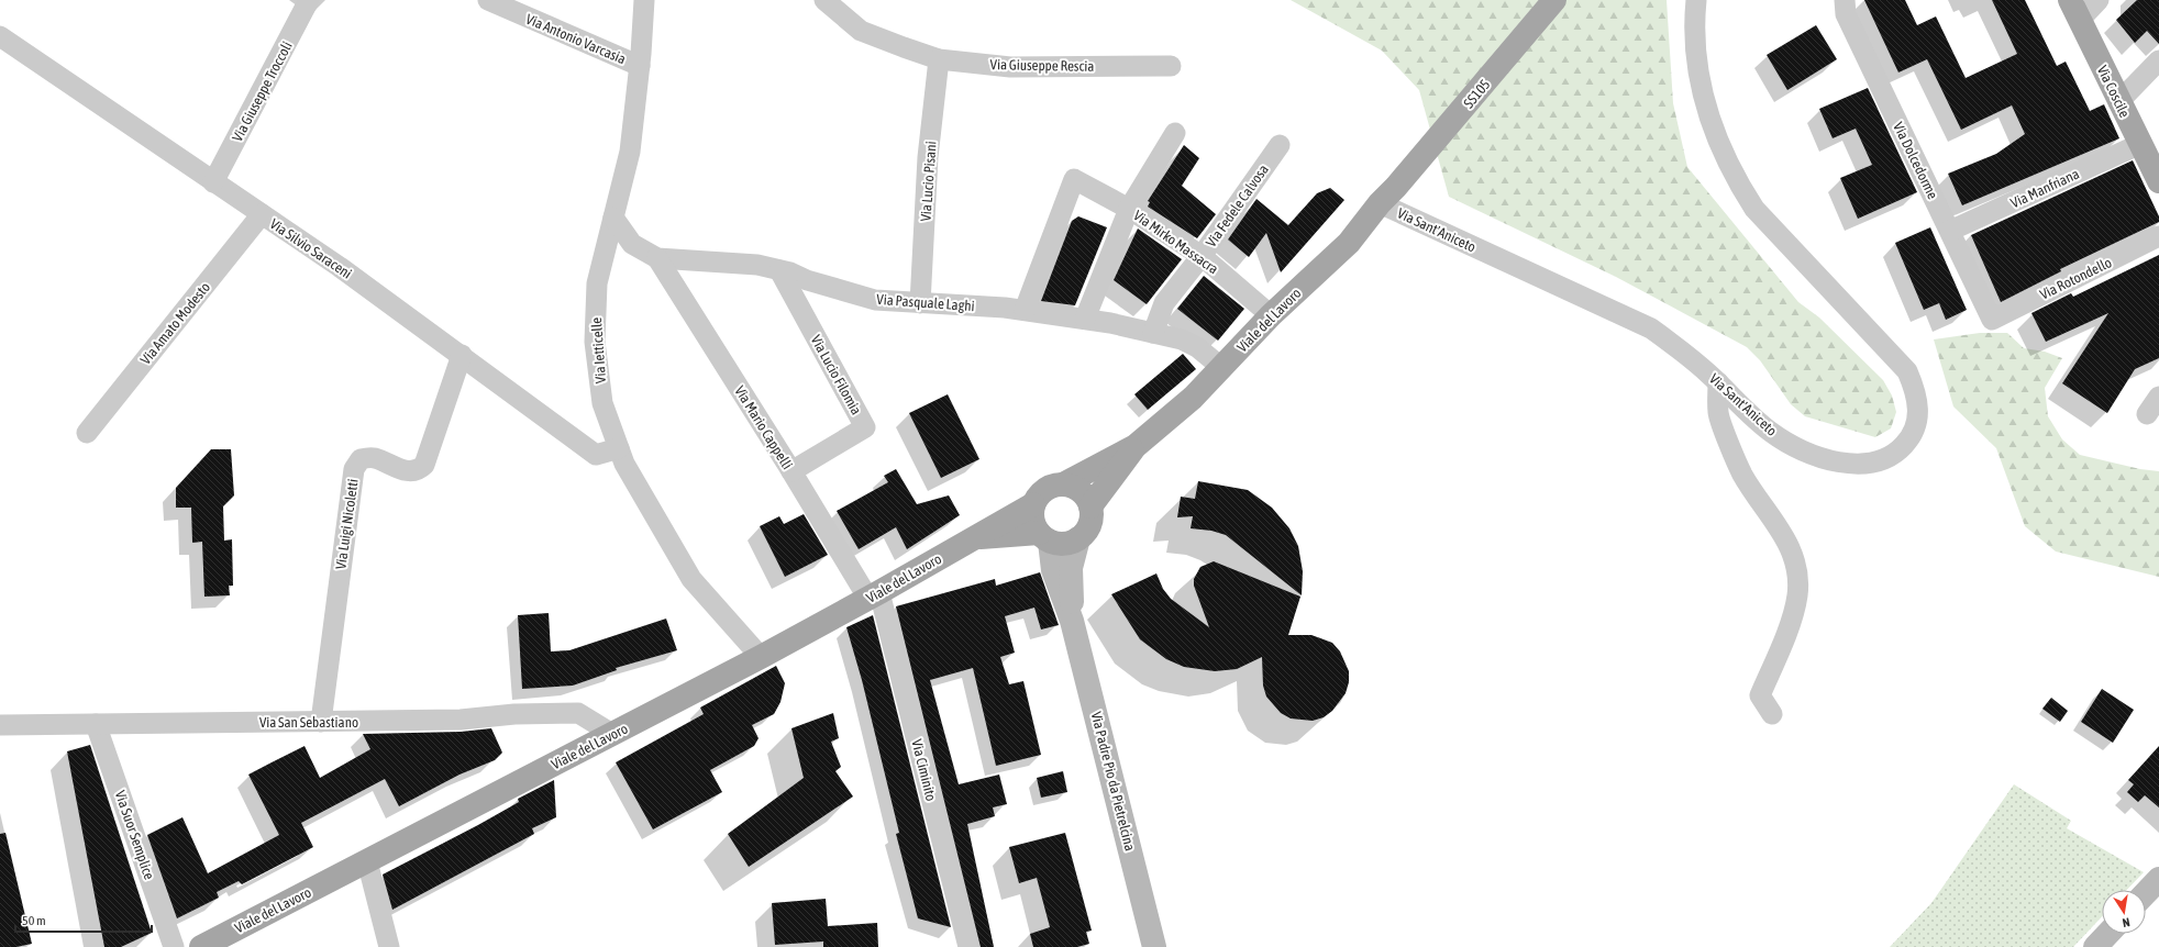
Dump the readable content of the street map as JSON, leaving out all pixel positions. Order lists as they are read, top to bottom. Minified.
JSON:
{"streets":{"main road":["Via Coscile","SS105","Viale del Lavoro"],"street":["Via Antonio Varcasia","Via Giuseppe Rescia","Via Giuseppe Troccoli","Via Dolcedorme","Via Lucio Pisani","Via Manfriana","Via Fedele Calvosa","Via Sant'Aniceto","Via Mirko Massacra","Via Silvio Saraceni","Via Rotondello","Via Pasquale Laghi","Via Amato Modesto","Via Ietticelle","Via Lucio Filomia","Via Mario Cappelli","Via Luigi Nicoletti","Via San Sebastiano","Via Ciminito","Via Padre Pio da Pietrelcina","Via Suor Semplice"]},"crossings":[["Via Antonio Varcasia","Via Ietticelle"],["Via Giuseppe Rescia","Via Lucio Pisani"],["Via Giuseppe Troccoli","Via Silvio Saraceni"],["Via Coscile","Via Manfriana"],["SS105","Viale del Lavoro"],["Via Dolcedorme","Via Manfriana"],["Via Dolcedorme","Via Rotondello"],["Via Lucio Pisani","Via Pasquale Laghi"],["Via Fedele Calvosa","Via Mirko Massacra"],["Via Fedele Calvosa","Via Pasquale Laghi"],["Via Sant'Aniceto","Viale del Lavoro"],["Via Mirko Massacra","Via Pasquale Laghi"],["Via Mirko Massacra","Viale del Lavoro"],["Via Silvio Saraceni","Via Amato Modesto"],["Via Silvio Saraceni","Via Ietticelle"],["Via Silvio Saraceni","Via Luigi Nicoletti"],["Via Pasquale Laghi","Viale del Lavoro"],["Via Pasquale Laghi","Via Ietticelle"],["Via Pasquale Laghi","Via Lucio Filomia"],["Via Pasquale Laghi","Via Mario Cappelli"],["Viale del Lavoro","Via Ietticelle"],["Viale del Lavoro","Via Mario Cappelli"],["Viale del Lavoro","Via San Sebastiano"],["Viale del Lavoro","Via Ciminito"],["Viale del Lavoro","Via Padre Pio da Pietrelcina"],["Via Lucio Filomia","Via Mario Cappelli"],["Via Mario Cappelli","Via Ciminito"],["Via Luigi Nicoletti","Via San Sebastiano"],["Via San Sebastiano","Via Suor Semplice"]],"scale_bar":"50 m","north":"bottom"}
